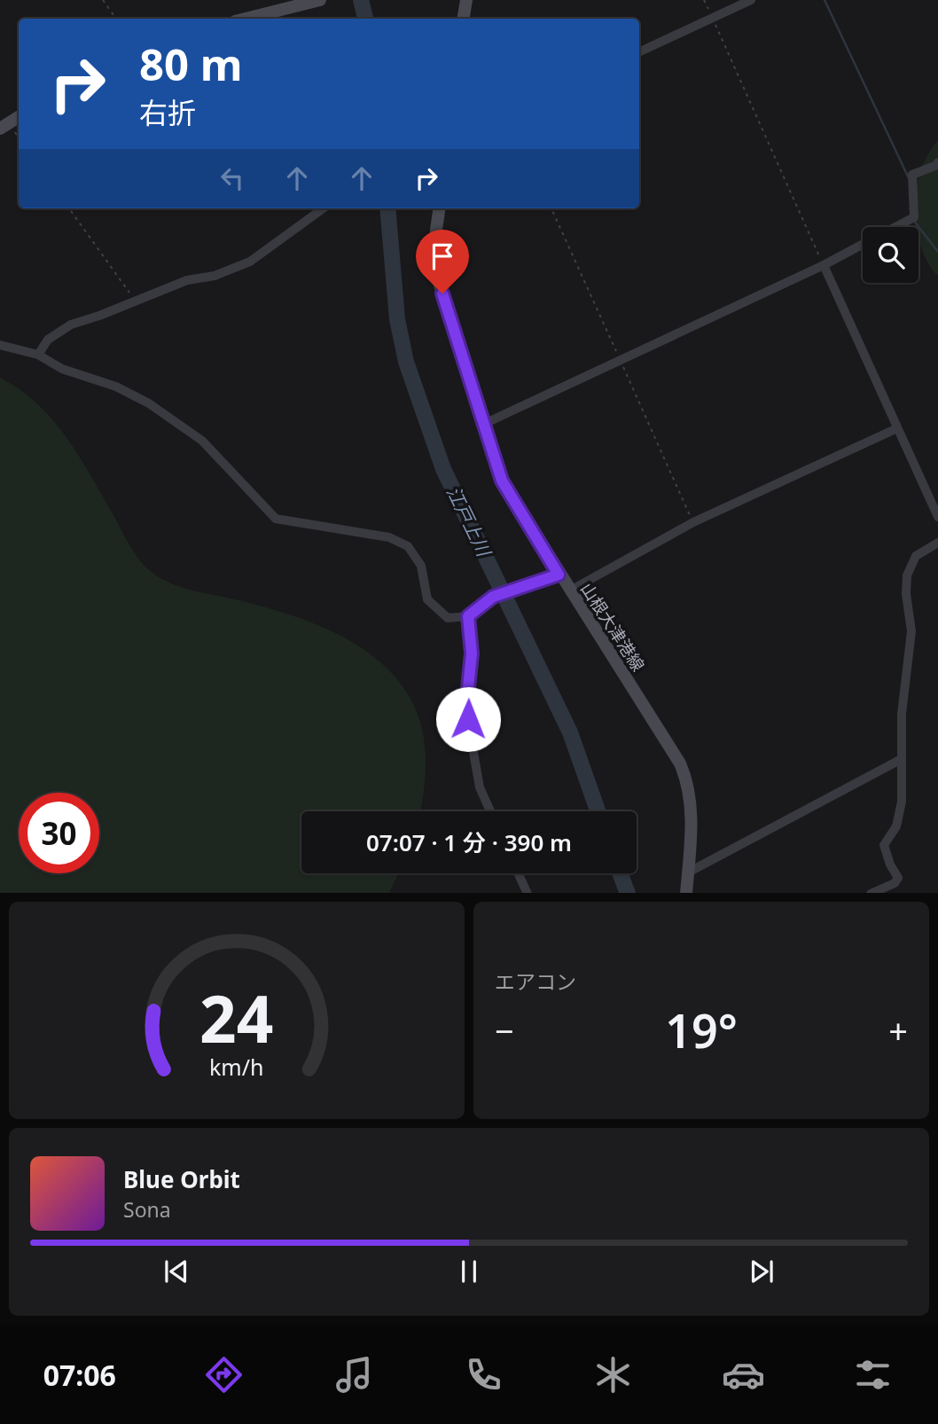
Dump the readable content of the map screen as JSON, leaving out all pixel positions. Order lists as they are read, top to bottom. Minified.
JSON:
{"streets":{"main road":["山根大津港線"]},"water":["江戸上川"],"page":{"turn":["80 m","右折"],"limit":"30","trip":"07:07 · 1 分 · 390 m","tile":"エアコン","heat":["−","19°","+"],"song":["Blue Orbit","Sona"],"tabs":"07:06","gauge":["24","km/h"]}}
